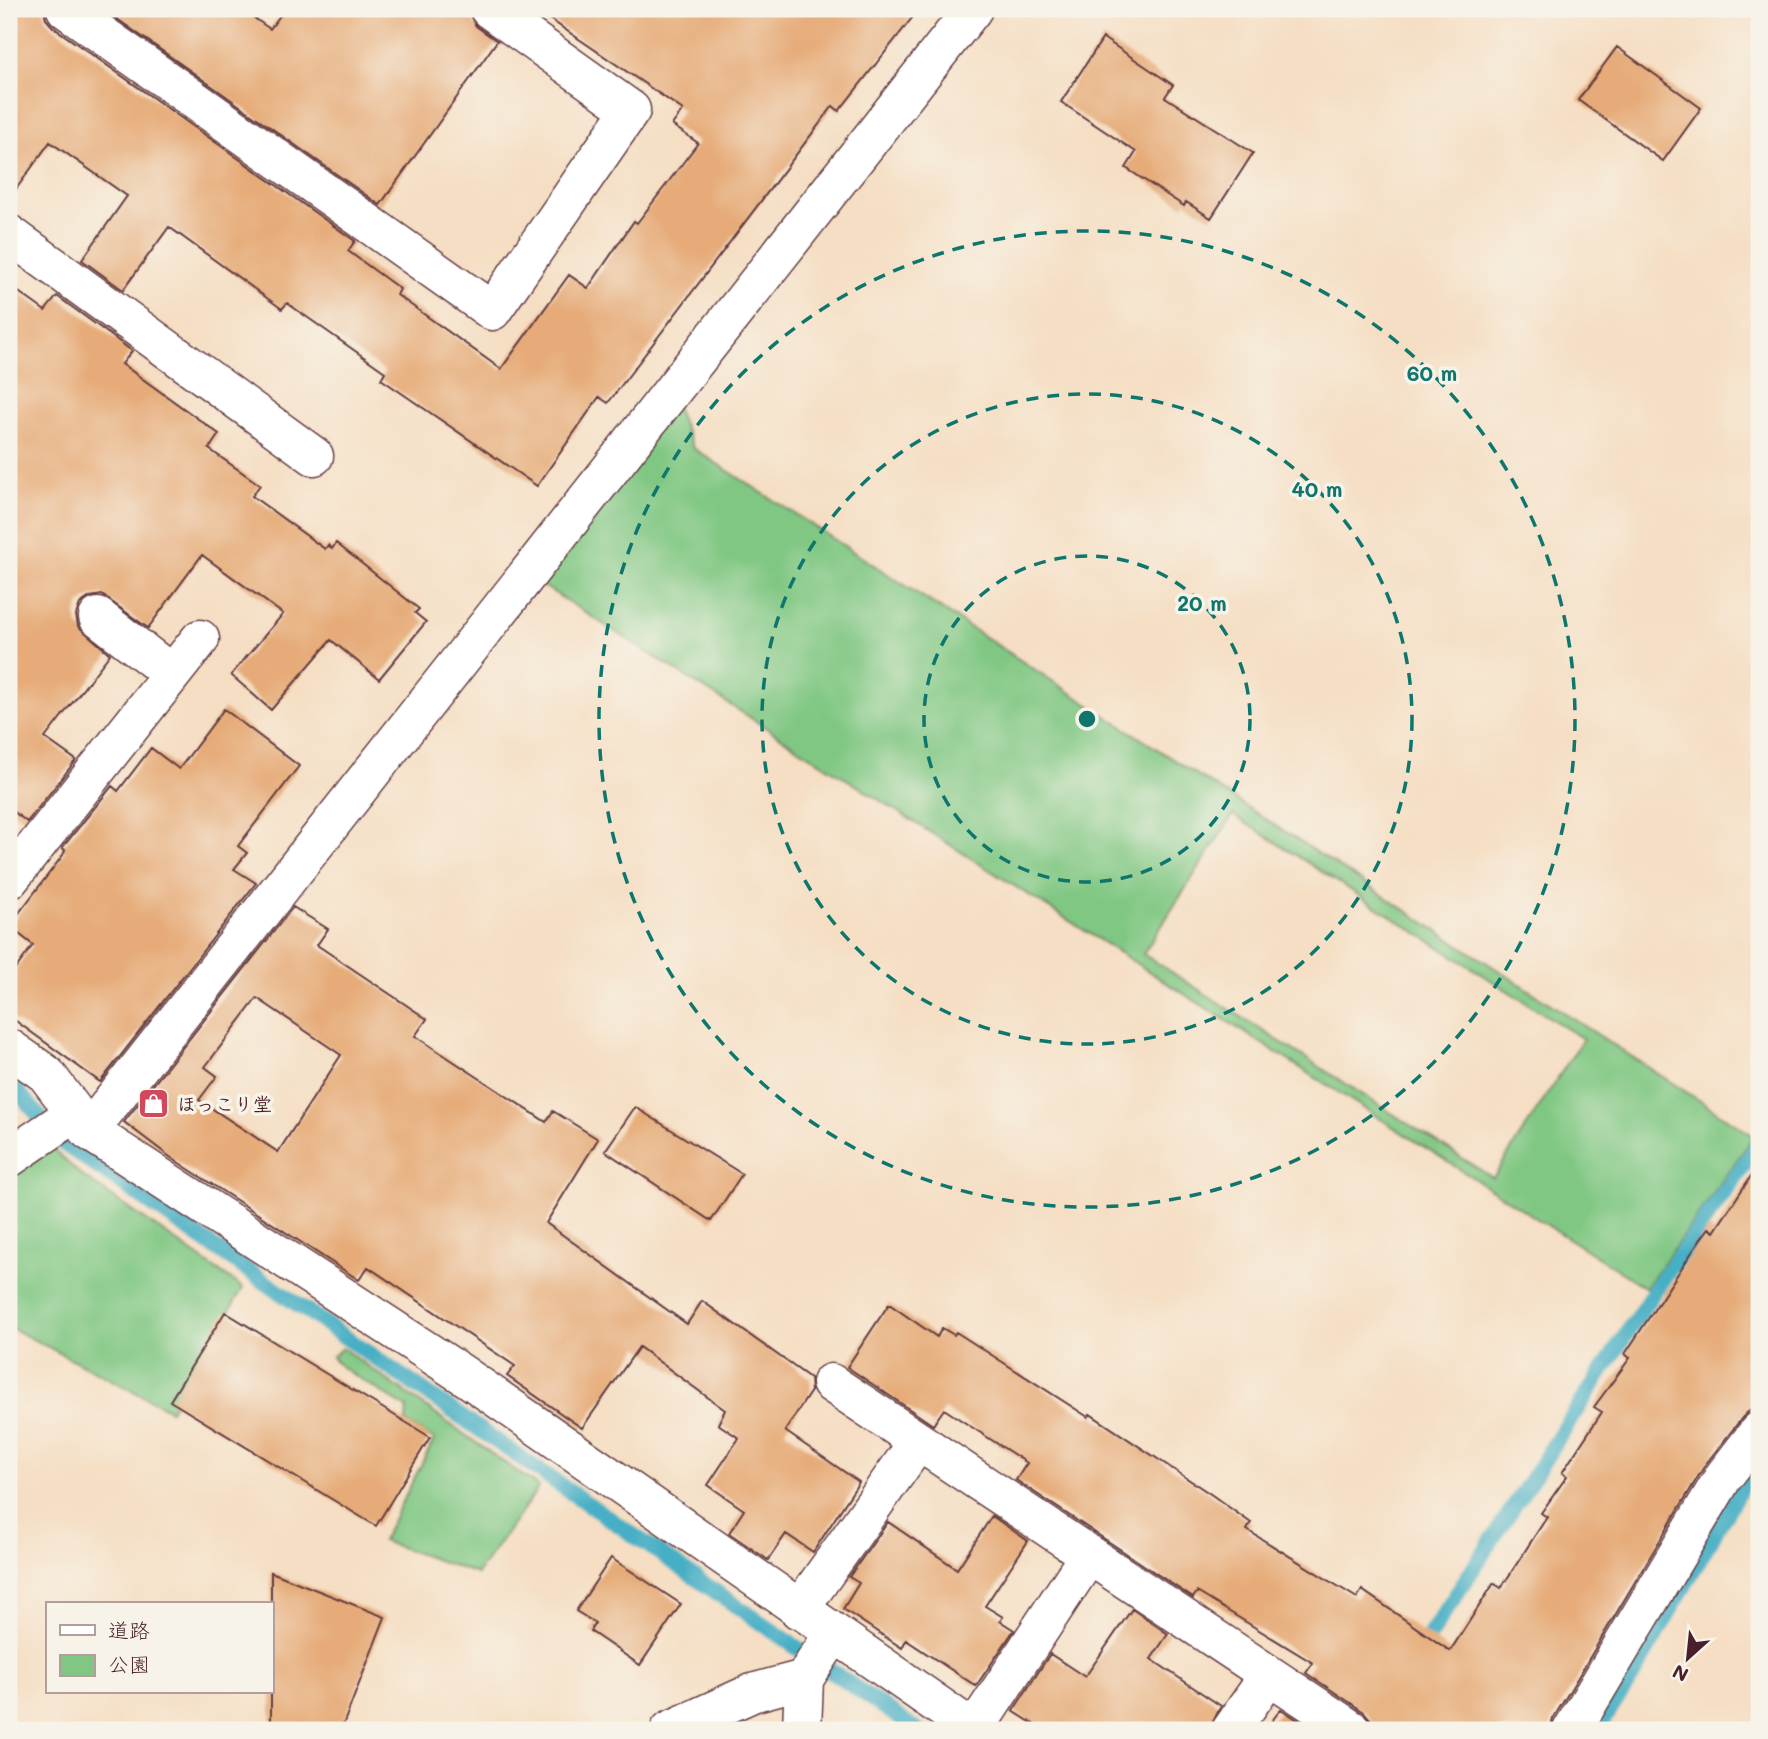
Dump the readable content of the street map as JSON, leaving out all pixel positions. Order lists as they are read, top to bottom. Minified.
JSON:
{"places":{"shop":["ほっこり堂"]},"legend":["道路","公園"],"north":"bottom left","rings":["60 m","40 m","20 m"]}
